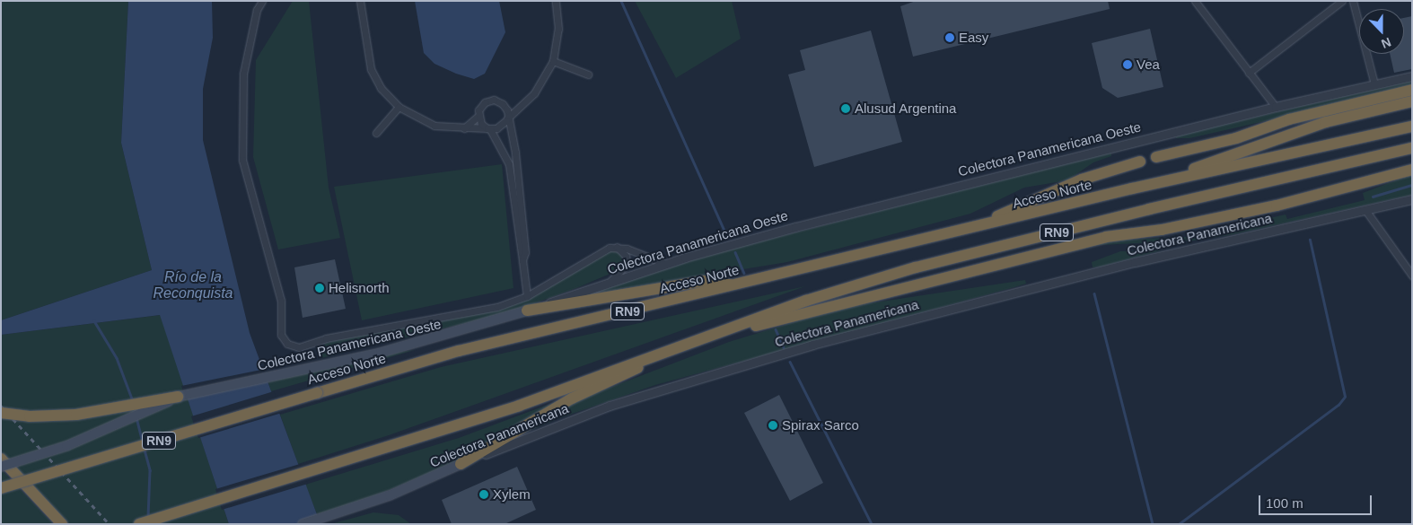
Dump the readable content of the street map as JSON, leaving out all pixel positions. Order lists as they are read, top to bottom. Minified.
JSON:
{"streets":{"highway":["Acceso Norte","RN9"],"main road":["Colectora Panamericana Oeste","Colectora Panamericana"]},"water":["Río de la Reconquista"],"places":["Easy","Vea","Alusud Argentina","Helisnorth","Spirax Sarco","Xylem"],"scale_bar":"100 m","north":"bottom"}
